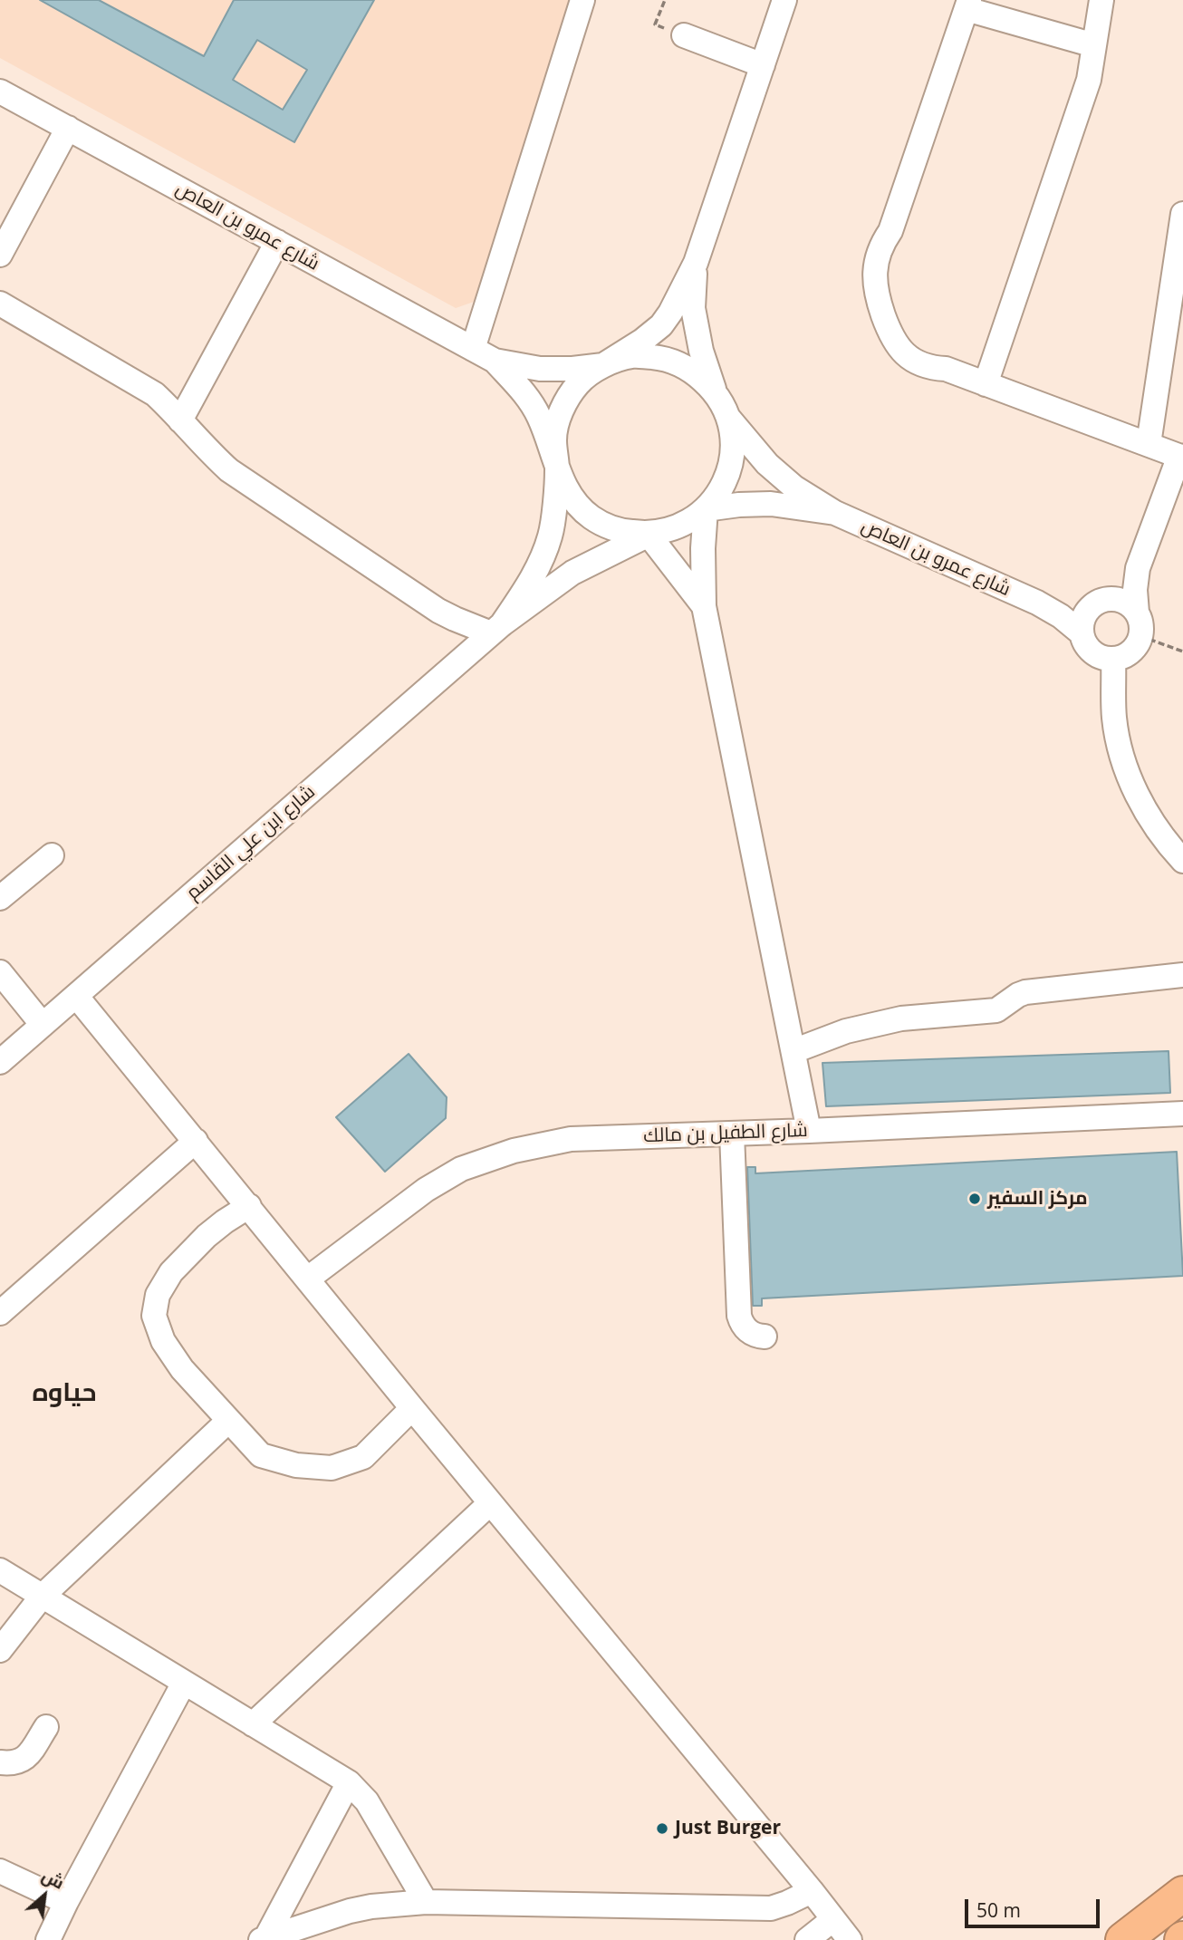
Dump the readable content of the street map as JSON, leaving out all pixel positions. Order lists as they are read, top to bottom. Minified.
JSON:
{"streets":{"street":["شارع عمرو بن العاص","شارع ابن علي القاسم","شارع الطفيل بن مالك"]},"crossings":[["شارع عمرو بن العاص","شارع ابن علي القاسم"]],"districts":["حياوه"],"places":["مركز السفير","Just Burger"],"scale_bar":"50 m","north":"top right"}
